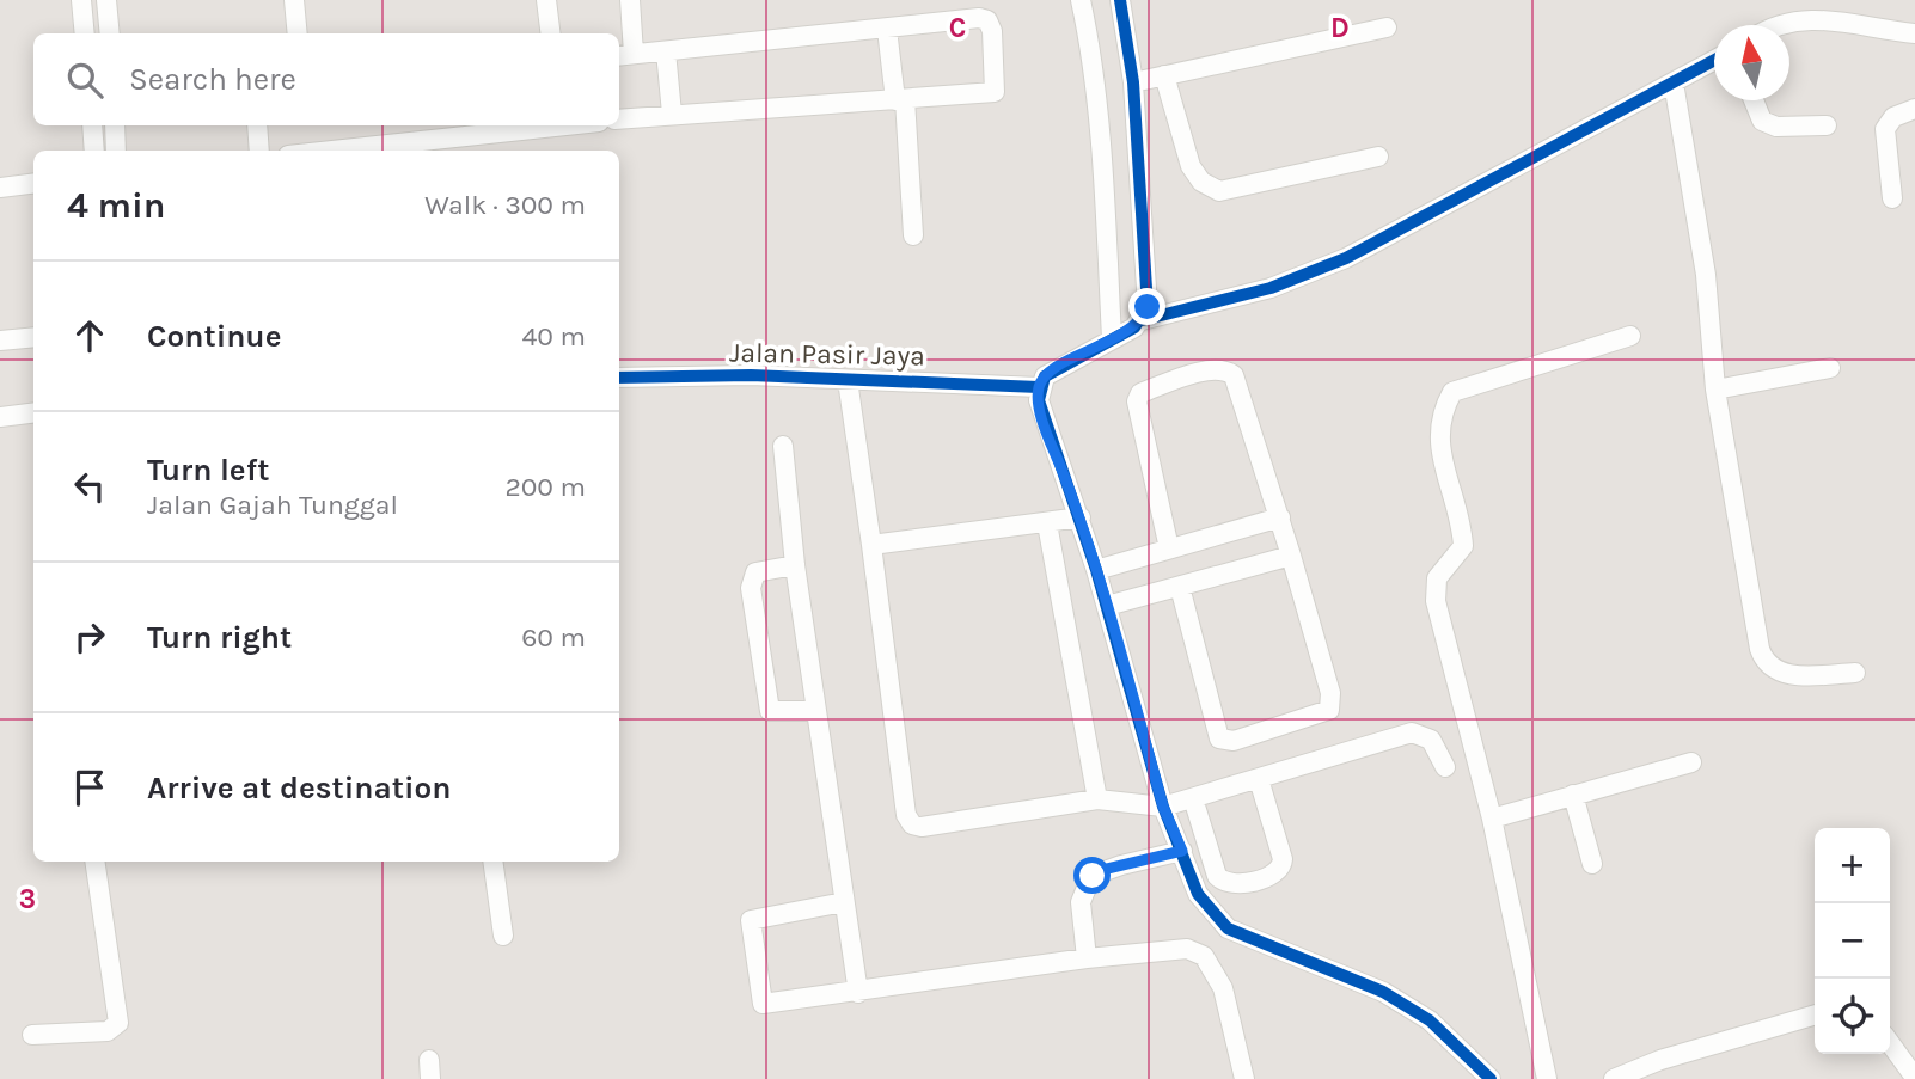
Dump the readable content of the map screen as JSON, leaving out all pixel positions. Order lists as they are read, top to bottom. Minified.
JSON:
{"streets":{"street":["Jalan Pasir Jaya"]},"north":"top","page":{"search":"Search here","heading":["4 min","Walk · 300 m"],"list":[["Continue","40 m"],["Turn left","Jalan Gajah Tunggal","200 m"],["Turn right","60 m"],"Arrive at destination"],"map_buttons":["+","−"]},"grid":{"columns":["C","D"],"rows":["3"]}}
